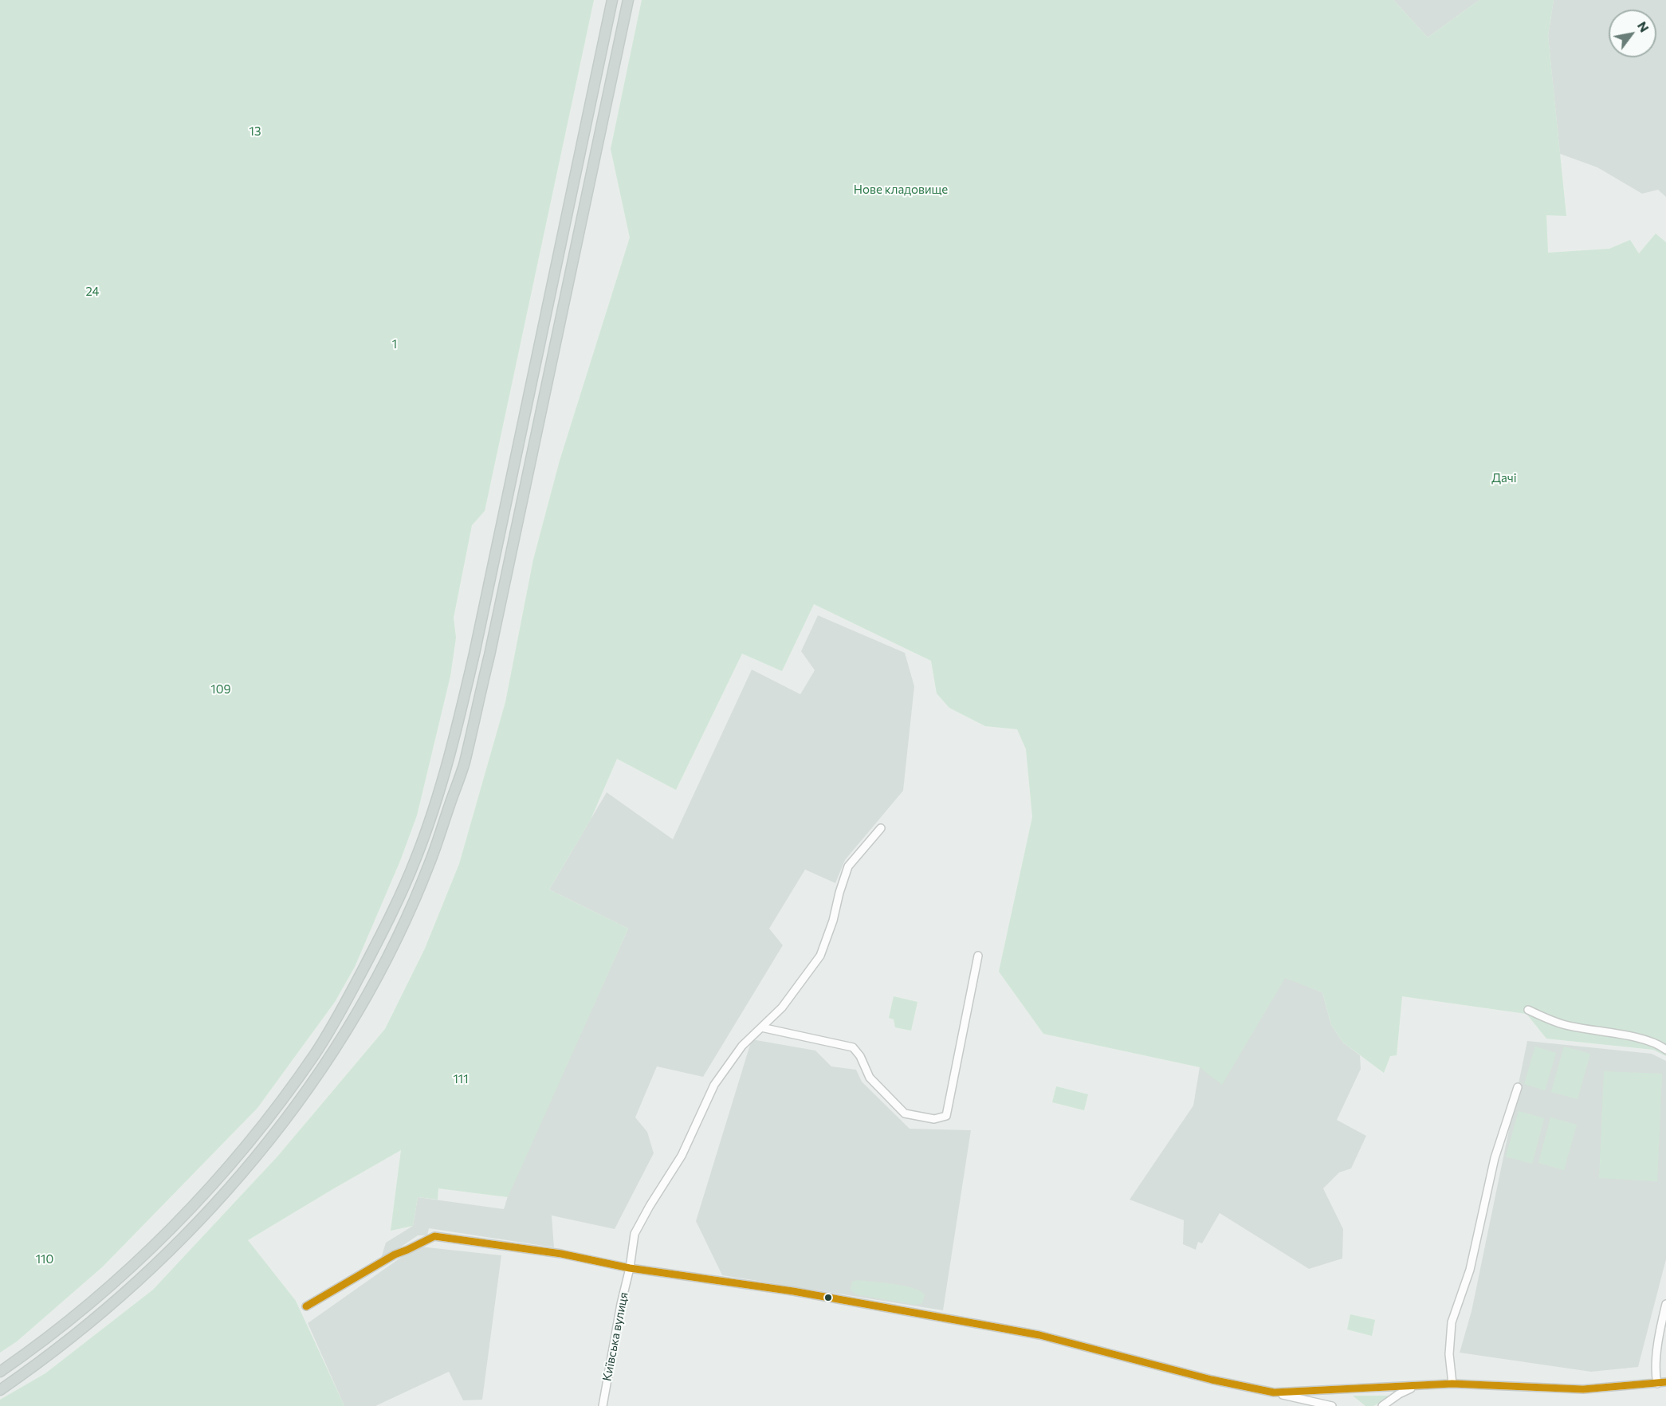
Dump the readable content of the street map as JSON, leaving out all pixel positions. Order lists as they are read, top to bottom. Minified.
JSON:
{"streets":{"street":["Київська вулиця"]},"parks":["13","Нове кладовище","24","1","Дачі","109","111","110"],"north":"top right"}
